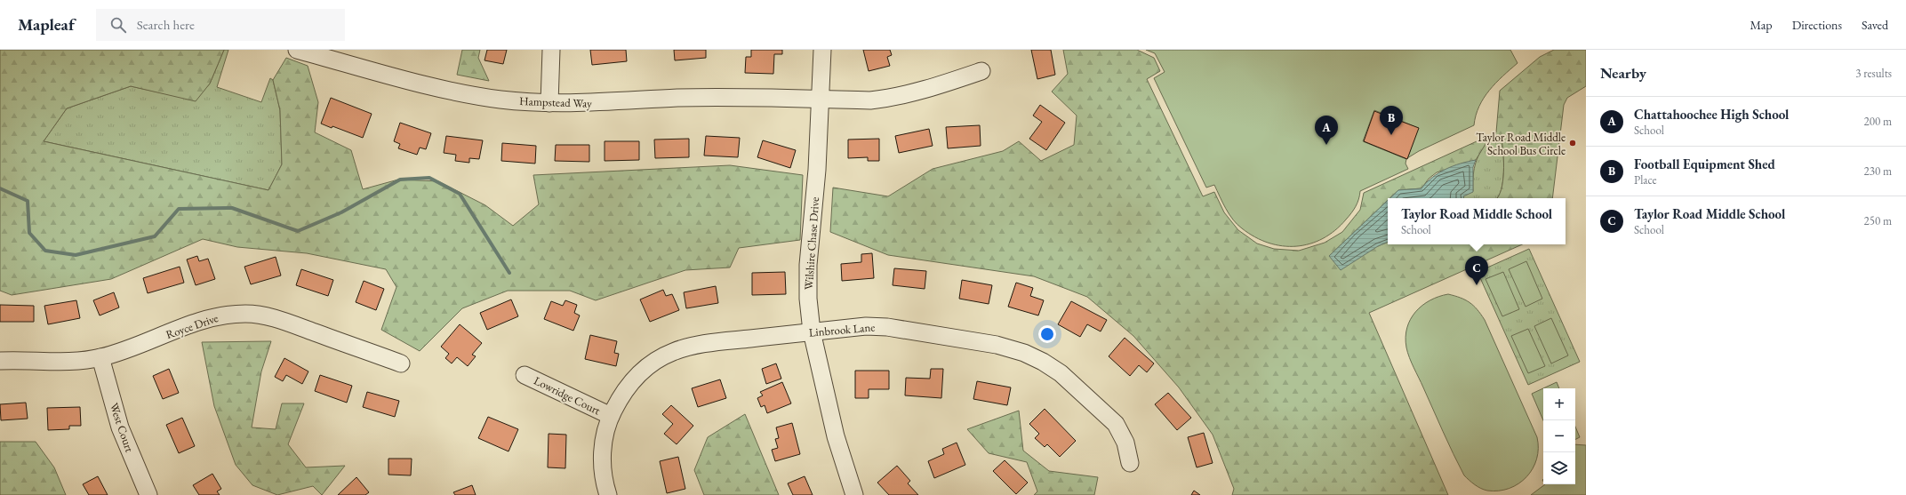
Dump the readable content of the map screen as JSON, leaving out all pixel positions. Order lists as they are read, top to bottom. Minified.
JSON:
{"streets":{"street":["Hampstead Way","Wilshire Chase Drive","Royce Drive","Linbrook Lane","Lowridge Court","West Court"]},"crossings":[["Hampstead Way","Wilshire Chase Drive"],["Wilshire Chase Drive","Linbrook Lane"],["Royce Drive","West Court"],["Linbrook Lane","Lowridge Court"]],"places":["Taylor Road Middle School Bus Circle"],"page":{"header":"Mapleaf","search":"Search here","nav":["Map","Directions","Saved"],"heading":["Nearby","3 results"],"list":[{"mark":"A","name":"Chattahoochee High School","note":"School","value":"200 m"},{"mark":"B","name":"Football Equipment Shed","note":"Place","value":"230 m"},{"mark":"C","name":"Taylor Road Middle School","note":"School","value":"250 m"}],"pins":["B","A","C"],"popup":["Taylor Road Middle School","School"],"map_buttons":["+","−"]}}
